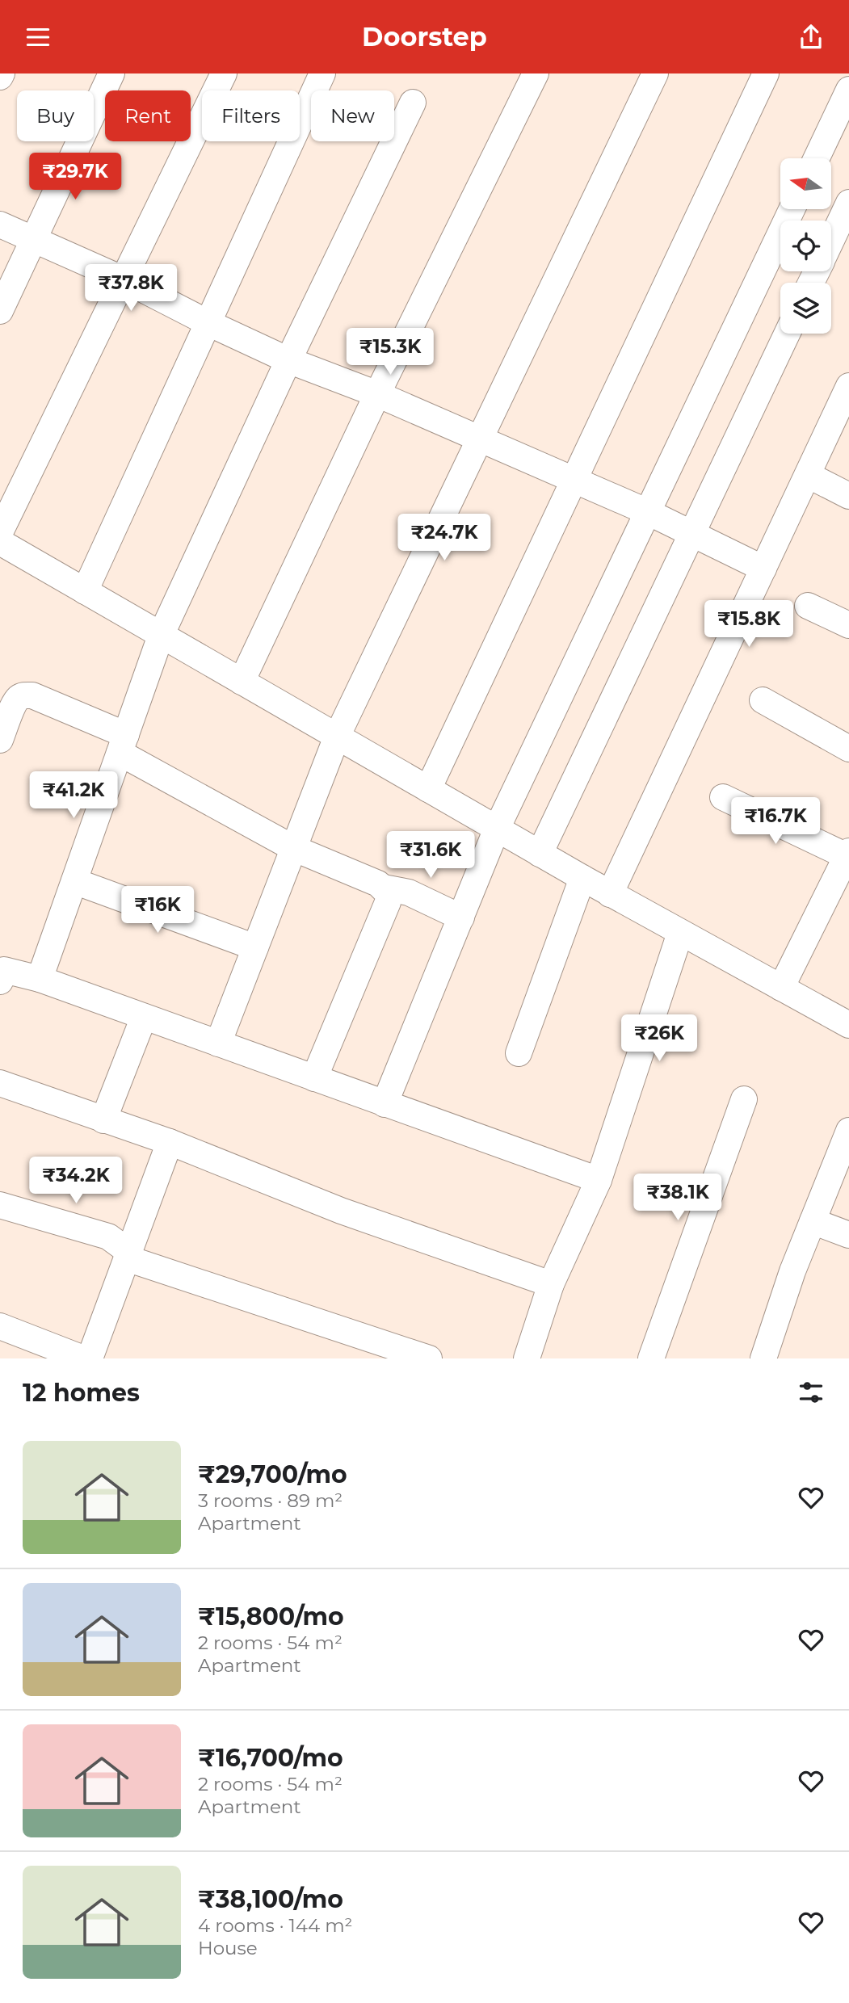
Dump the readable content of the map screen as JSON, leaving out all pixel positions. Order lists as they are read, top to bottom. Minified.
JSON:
{"north":"left","page":{"header":"Doorstep","chip":["Buy","Rent","Filters","New"],"price":["₹29.7K","₹37.8K","₹15.3K","₹24.7K","₹15.8K","₹41.2K","₹16.7K","₹31.6K","₹16K","₹26K","₹34.2K","₹38.1K"],"heading":"12 homes","list":[{"name":"₹29,700/mo","note":"3 rooms · 89 m² · Apartment"},{"name":"₹15,800/mo","note":"2 rooms · 54 m² · Apartment"},{"name":"₹16,700/mo","note":"2 rooms · 54 m² · Apartment"},{"name":"₹38,100/mo","note":"4 rooms · 144 m² · House"}]}}
